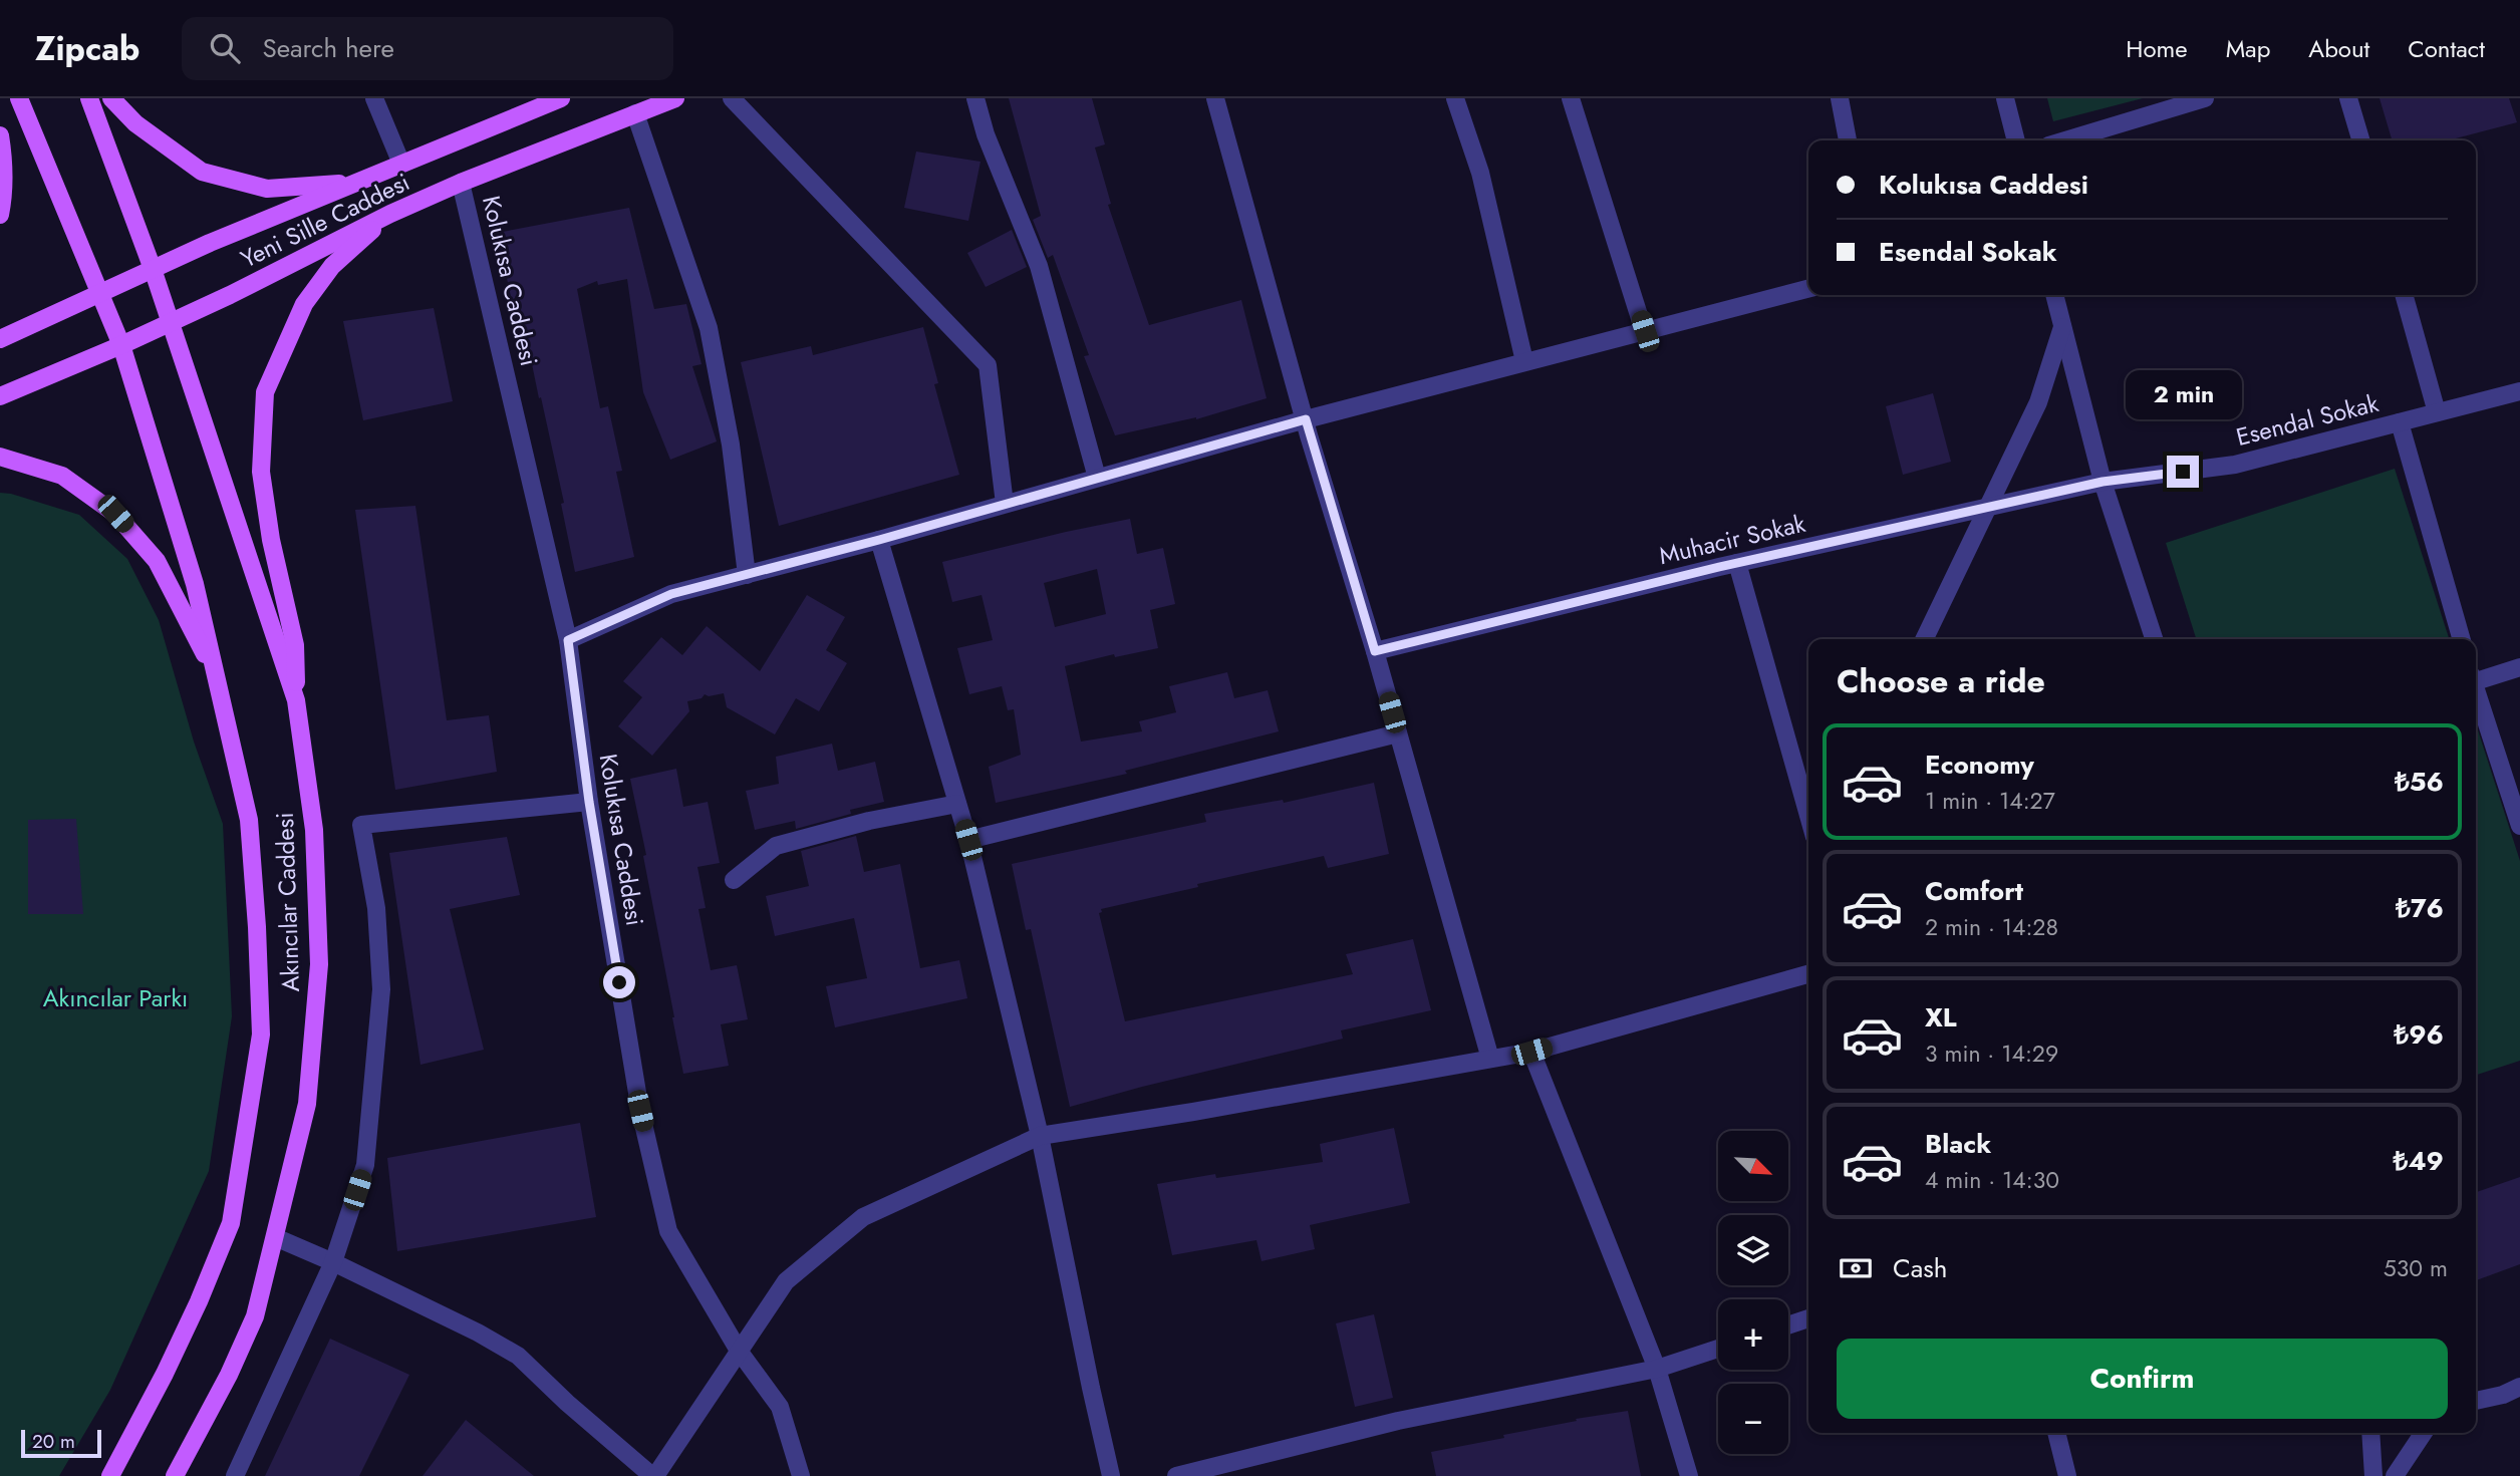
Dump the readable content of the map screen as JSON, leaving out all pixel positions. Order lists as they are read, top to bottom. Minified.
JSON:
{"streets":{"main road":["Yeni Sille Caddesi","Akıncılar Caddesi"],"street":["Kolukısa Caddesi","Esendal Sokak","Muhacir Sokak"]},"crossings":[["Yeni Sille Caddesi","Kolukısa Caddesi"],["Yeni Sille Caddesi","Akıncılar Caddesi"],["Esendal Sokak","Muhacir Sokak"]],"parks":["Akıncılar Parkı"],"scale_bar":"20 m","north":"bottom right","page":{"header":"Zipcab","search":"Search here","nav":["Home","Map","About","Contact"],"banner":["Kolukısa Caddesi","Esendal Sokak"],"bubble":"2 min","heading":"Choose a ride","list":[{"name":"Economy","note":"1 min · 14:27","value":"₺56"},{"name":"Comfort","note":"2 min · 14:28","value":"₺76"},{"name":"XL","note":"3 min · 14:29","value":"₺96"},{"name":"Black","note":"4 min · 14:30","value":"₺49"}],"map_buttons":["+","−"],"pay":["Cash","530 m"],"buttons":"Confirm","scale":"20 m"}}
